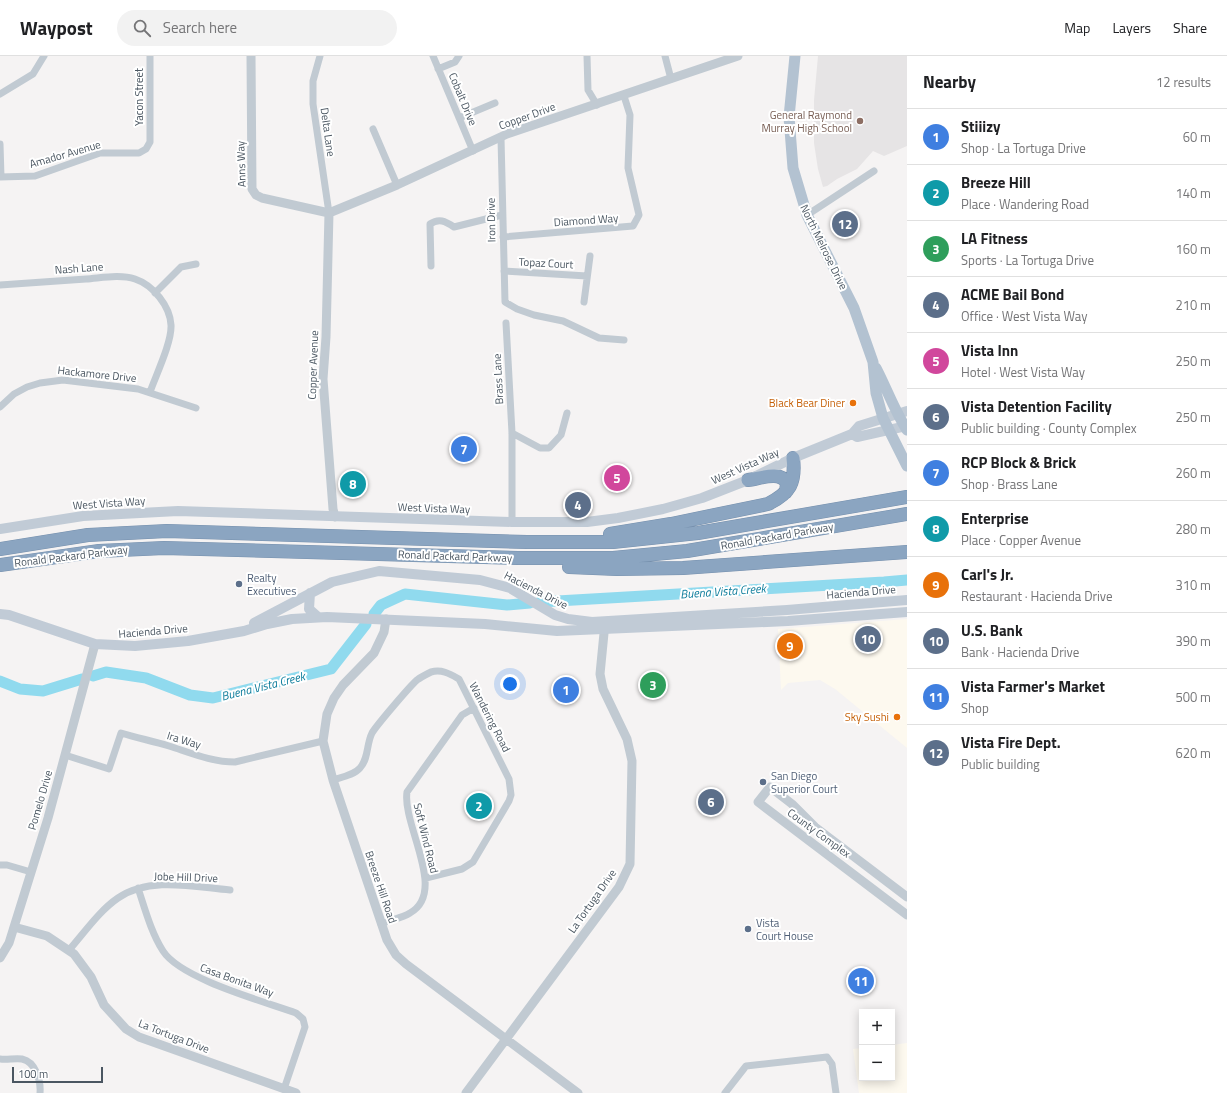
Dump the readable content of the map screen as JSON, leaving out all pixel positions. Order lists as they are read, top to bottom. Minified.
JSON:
{"streets":{"highway":["Ronald Packard Parkway"],"main road":["North Melrose Drive","West Vista Way","Hacienda Drive"],"street":["Yacon Street","Cobalt Drive","Copper Drive","Delta Lane","Amador Avenue","Anns Way","Iron Drive","Diamond Way","Topaz Court","Nash Lane","Copper Avenue","Hackamore Drive","Brass Lane","Wandering Road","Ira Way","Pomelo Drive","County Complex","Soft Wind Road","Jobe Hill Drive","Breeze Hill Road","La Tortuga Drive","Casa Bonita Way"]},"crossings":[["Yacon Street","Amador Avenue"],["Cobalt Drive","Copper Drive"],["Copper Drive","Delta Lane"],["Copper Drive","Anns Way"],["Copper Drive","Iron Drive"],["Copper Drive","Diamond Way"],["Copper Drive","Copper Avenue"],["Delta Lane","Anns Way"],["Delta Lane","Copper Avenue"],["Anns Way","Copper Avenue"],["Iron Drive","Diamond Way"],["Iron Drive","Topaz Court"],["North Melrose Drive","West Vista Way"],["Copper Avenue","West Vista Way"],["Brass Lane","West Vista Way"],["Hacienda Drive","Pomelo Drive"],["Hacienda Drive","Breeze Hill Road"],["Hacienda Drive","La Tortuga Drive"],["Wandering Road","Soft Wind Road"],["Wandering Road","Breeze Hill Road"],["Ira Way","Pomelo Drive"],["Ira Way","Breeze Hill Road"],["Pomelo Drive","La Tortuga Drive"],["Soft Wind Road","Breeze Hill Road"],["Jobe Hill Drive","La Tortuga Drive"],["Jobe Hill Drive","Casa Bonita Way"],["Breeze Hill Road","La Tortuga Drive"],["La Tortuga Drive","Casa Bonita Way"]],"water":["Buena Vista Creek"],"places":["General Raymond Murray High School","Black Bear Diner","Realty Executives","Sky Sushi","San Diego Superior Court","Vista Court House"],"scale_bar":"100 m","page":{"header":"Waypost","search":"Search here","nav":["Map","Layers","Share"],"heading":["Nearby","12 results"],"list":[{"mark":"1","name":"Stiiizy","note":"Shop · La Tortuga Drive","value":"60 m"},{"mark":"2","name":"Breeze Hill","note":"Place · Wandering Road","value":"140 m"},{"mark":"3","name":"LA Fitness","note":"Sports · La Tortuga Drive","value":"160 m"},{"mark":"4","name":"ACME Bail Bond","note":"Office · West Vista Way","value":"210 m"},{"mark":"5","name":"Vista Inn","note":"Hotel · West Vista Way","value":"250 m"},{"mark":"6","name":"Vista Detention Facility","note":"Public building · County Complex","value":"250 m"},{"mark":"7","name":"RCP Block & Brick","note":"Shop · Brass Lane","value":"260 m"},{"mark":"8","name":"Enterprise","note":"Place · Copper Avenue","value":"280 m"},{"mark":"9","name":"Carl's Jr.","note":"Restaurant · Hacienda Drive","value":"310 m"},{"mark":"10","name":"U.S. Bank","note":"Bank · Hacienda Drive","value":"390 m"},{"mark":"11","name":"Vista Farmer's Market","note":"Shop","value":"500 m"},{"mark":"12","name":"Vista Fire Dept.","note":"Public building","value":"620 m"}],"pins":["12","7","5","8","4","10","9","3","1","6","2","11"],"map_buttons":["+","−"],"scale":"100 m"}}
